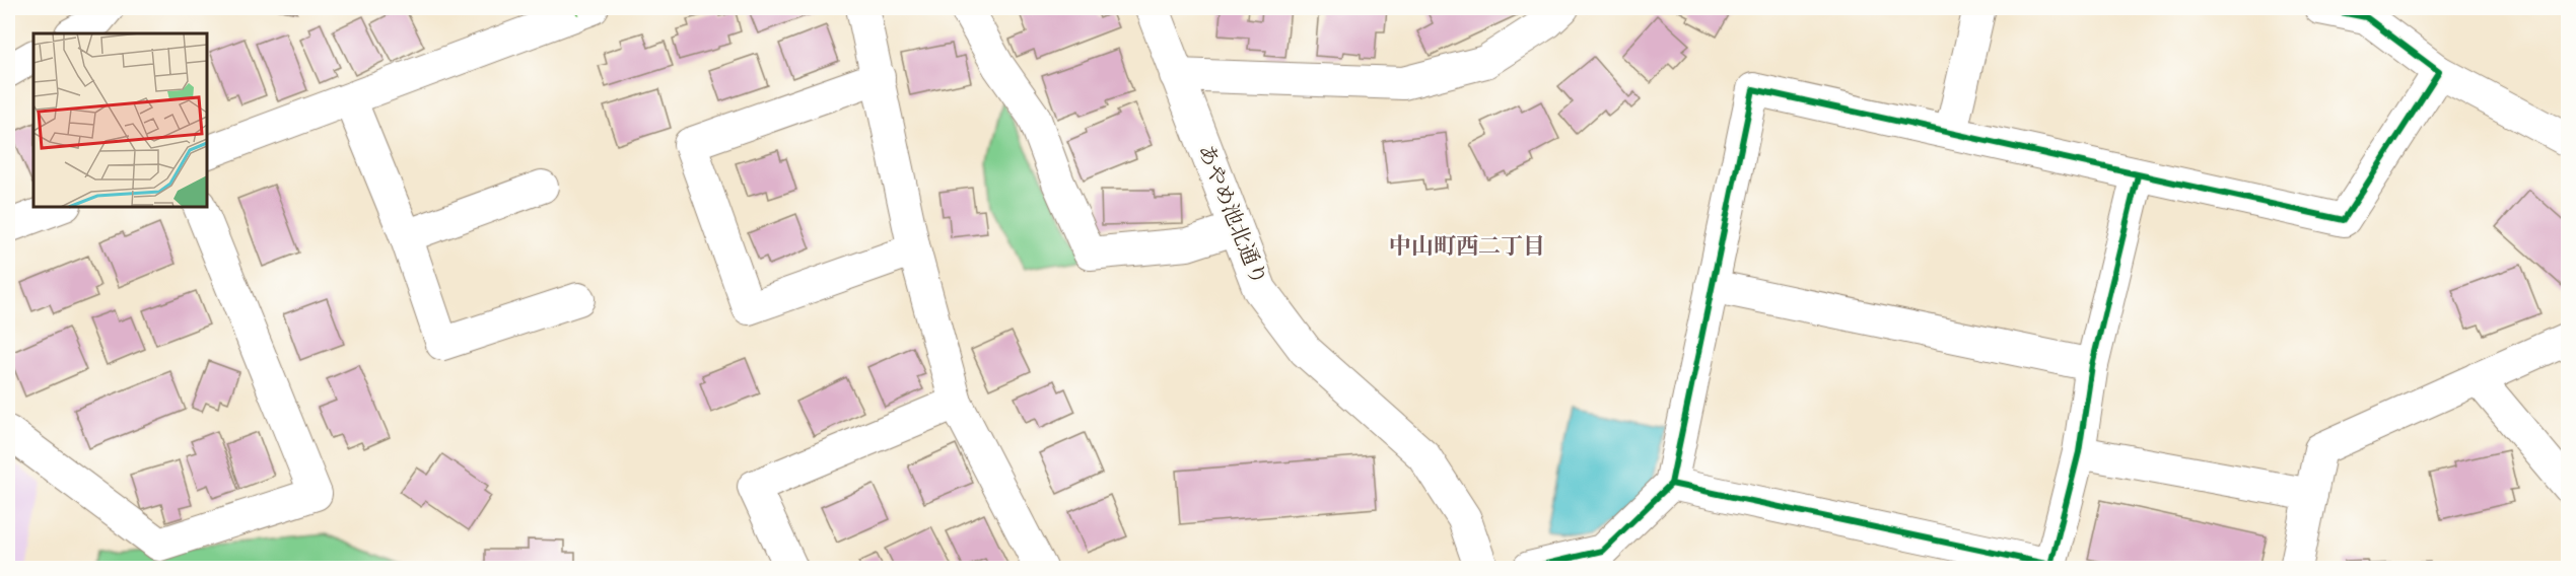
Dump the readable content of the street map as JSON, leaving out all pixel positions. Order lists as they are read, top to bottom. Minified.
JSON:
{"streets":{"street":["あやめ池北通り"]},"districts":["中山町西二丁目"]}
